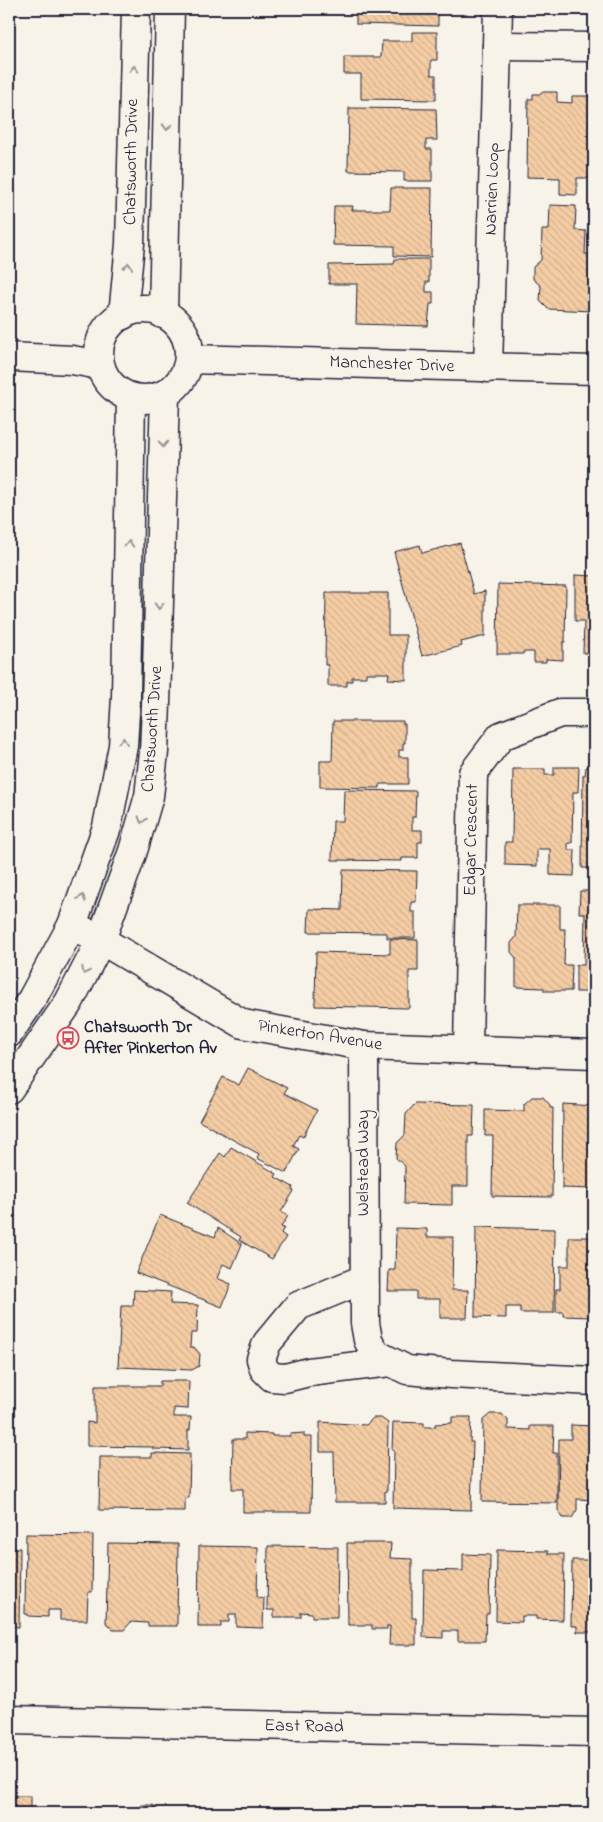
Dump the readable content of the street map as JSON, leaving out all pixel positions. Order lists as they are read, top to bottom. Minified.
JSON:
{"streets":{"street":["Chatsworth Drive","Narrien Loop","Manchester Drive","Edgar Crescent","Pinkerton Avenue","Welstead Way","East Road"]},"crossings":[["Chatsworth Drive","Manchester Drive"],["Chatsworth Drive","Pinkerton Avenue"],["Narrien Loop","Manchester Drive"],["Edgar Crescent","Pinkerton Avenue"],["Pinkerton Avenue","Welstead Way"]],"places":{"bus stop":["Chatsworth Dr After Pinkerton Av"]}}
